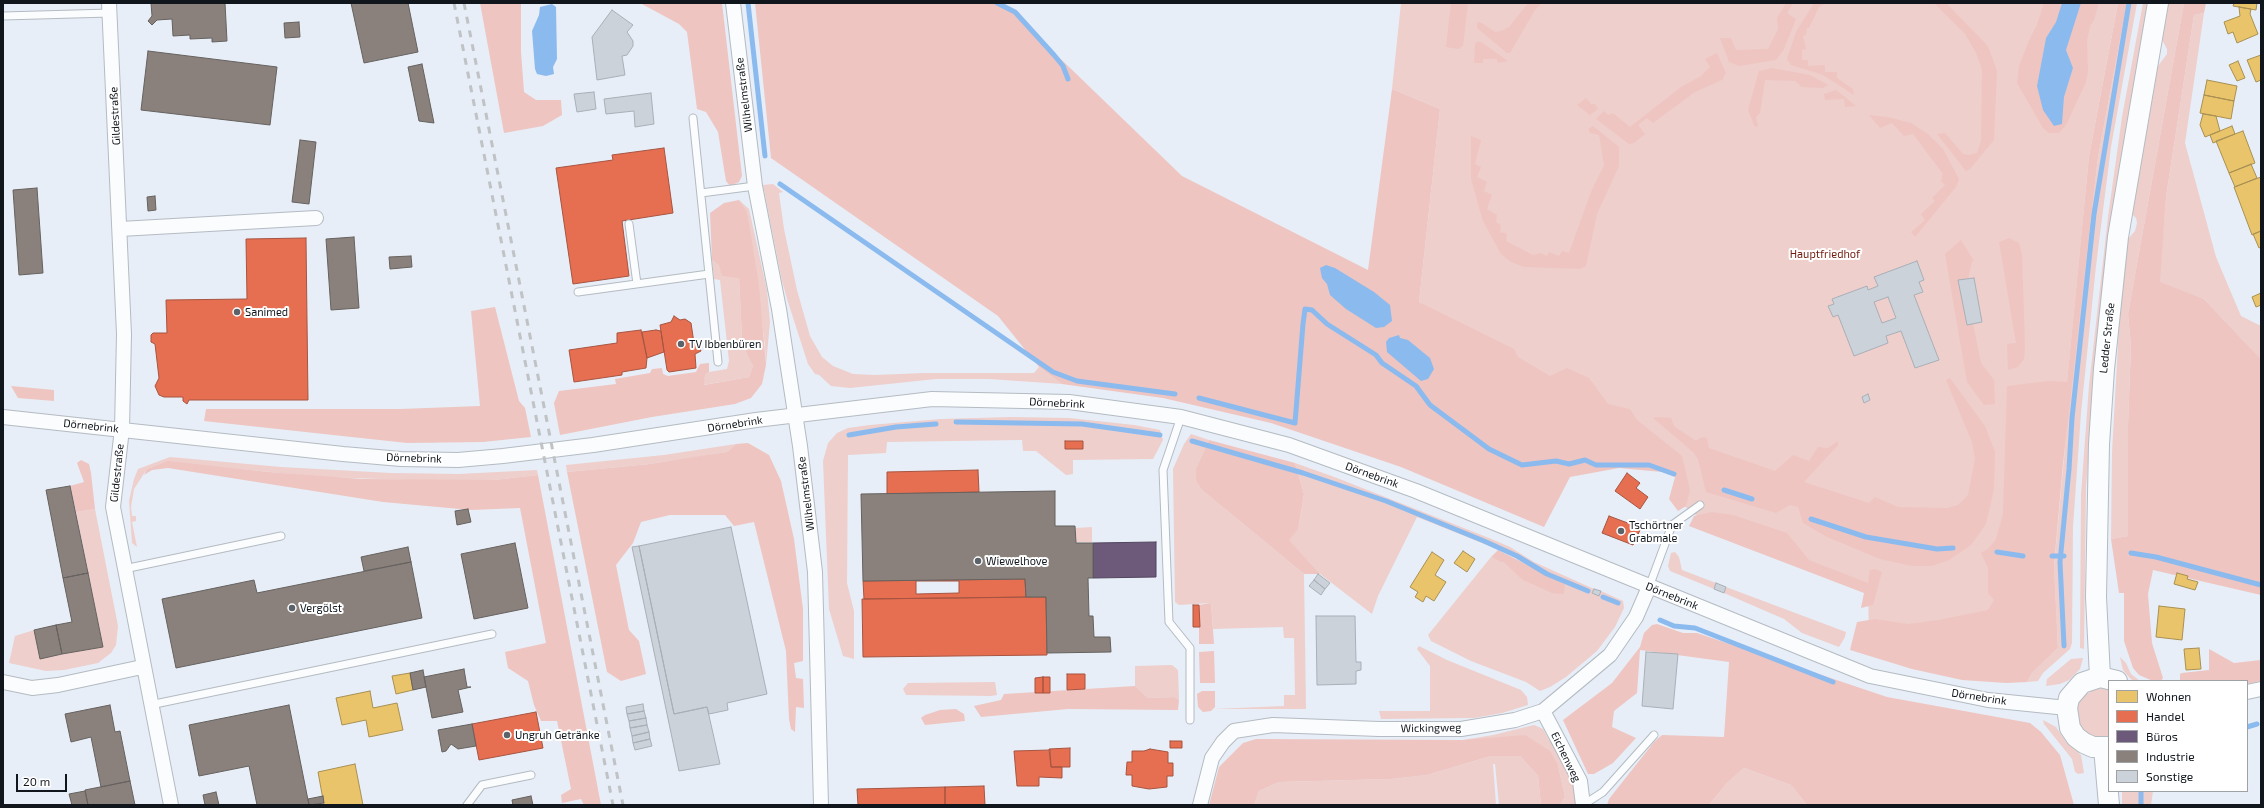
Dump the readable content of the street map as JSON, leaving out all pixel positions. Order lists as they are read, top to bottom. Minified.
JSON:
{"streets":{"main road":["Ledder Straße"],"street":["Wilhelmstraße","Gildestraße","Dörnebrink","Wickingweg","Eichenweg"]},"crossings":[["Wilhelmstraße","Dörnebrink"],["Gildestraße","Dörnebrink"],["Dörnebrink","Wickingweg"],["Wickingweg","Eichenweg"]],"parks":["Hauptfriedhof"],"places":["Sanimed","TV Ibbenbüren","Tschörtner Grabmale","Wiewelhove","Vergölst","Ungruh Getränke"],"legend":["Wohnen","Handel","Büros","Industrie","Sonstige"],"scale_bar":"20 m"}
